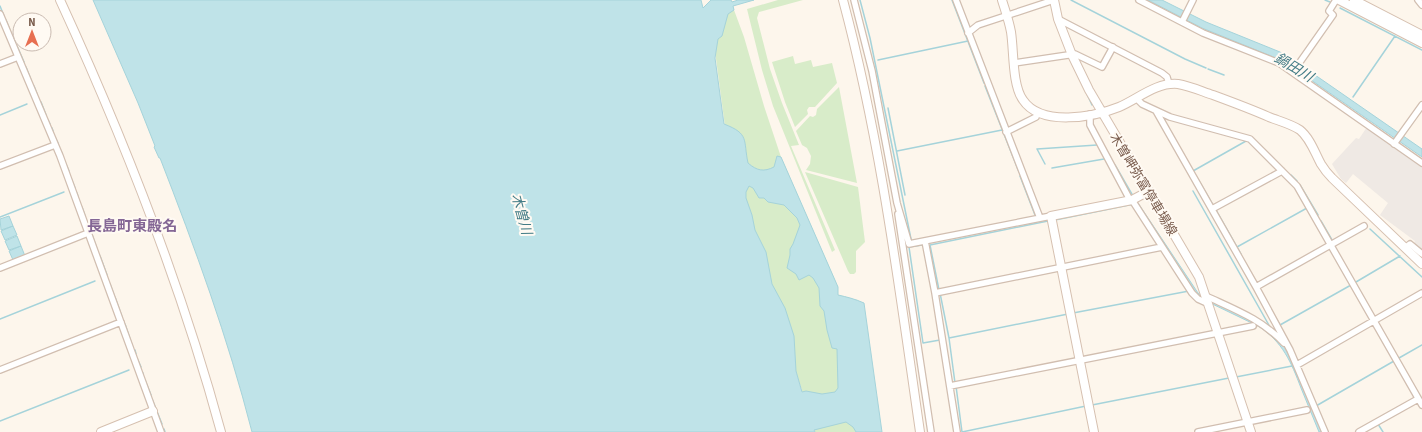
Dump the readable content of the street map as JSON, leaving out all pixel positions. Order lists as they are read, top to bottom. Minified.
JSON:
{"streets":{"street":["木曽岬弥富停車場線"]},"districts":["長島町東殿名"],"water":["鍋田川","木曽川"],"north":"top"}
